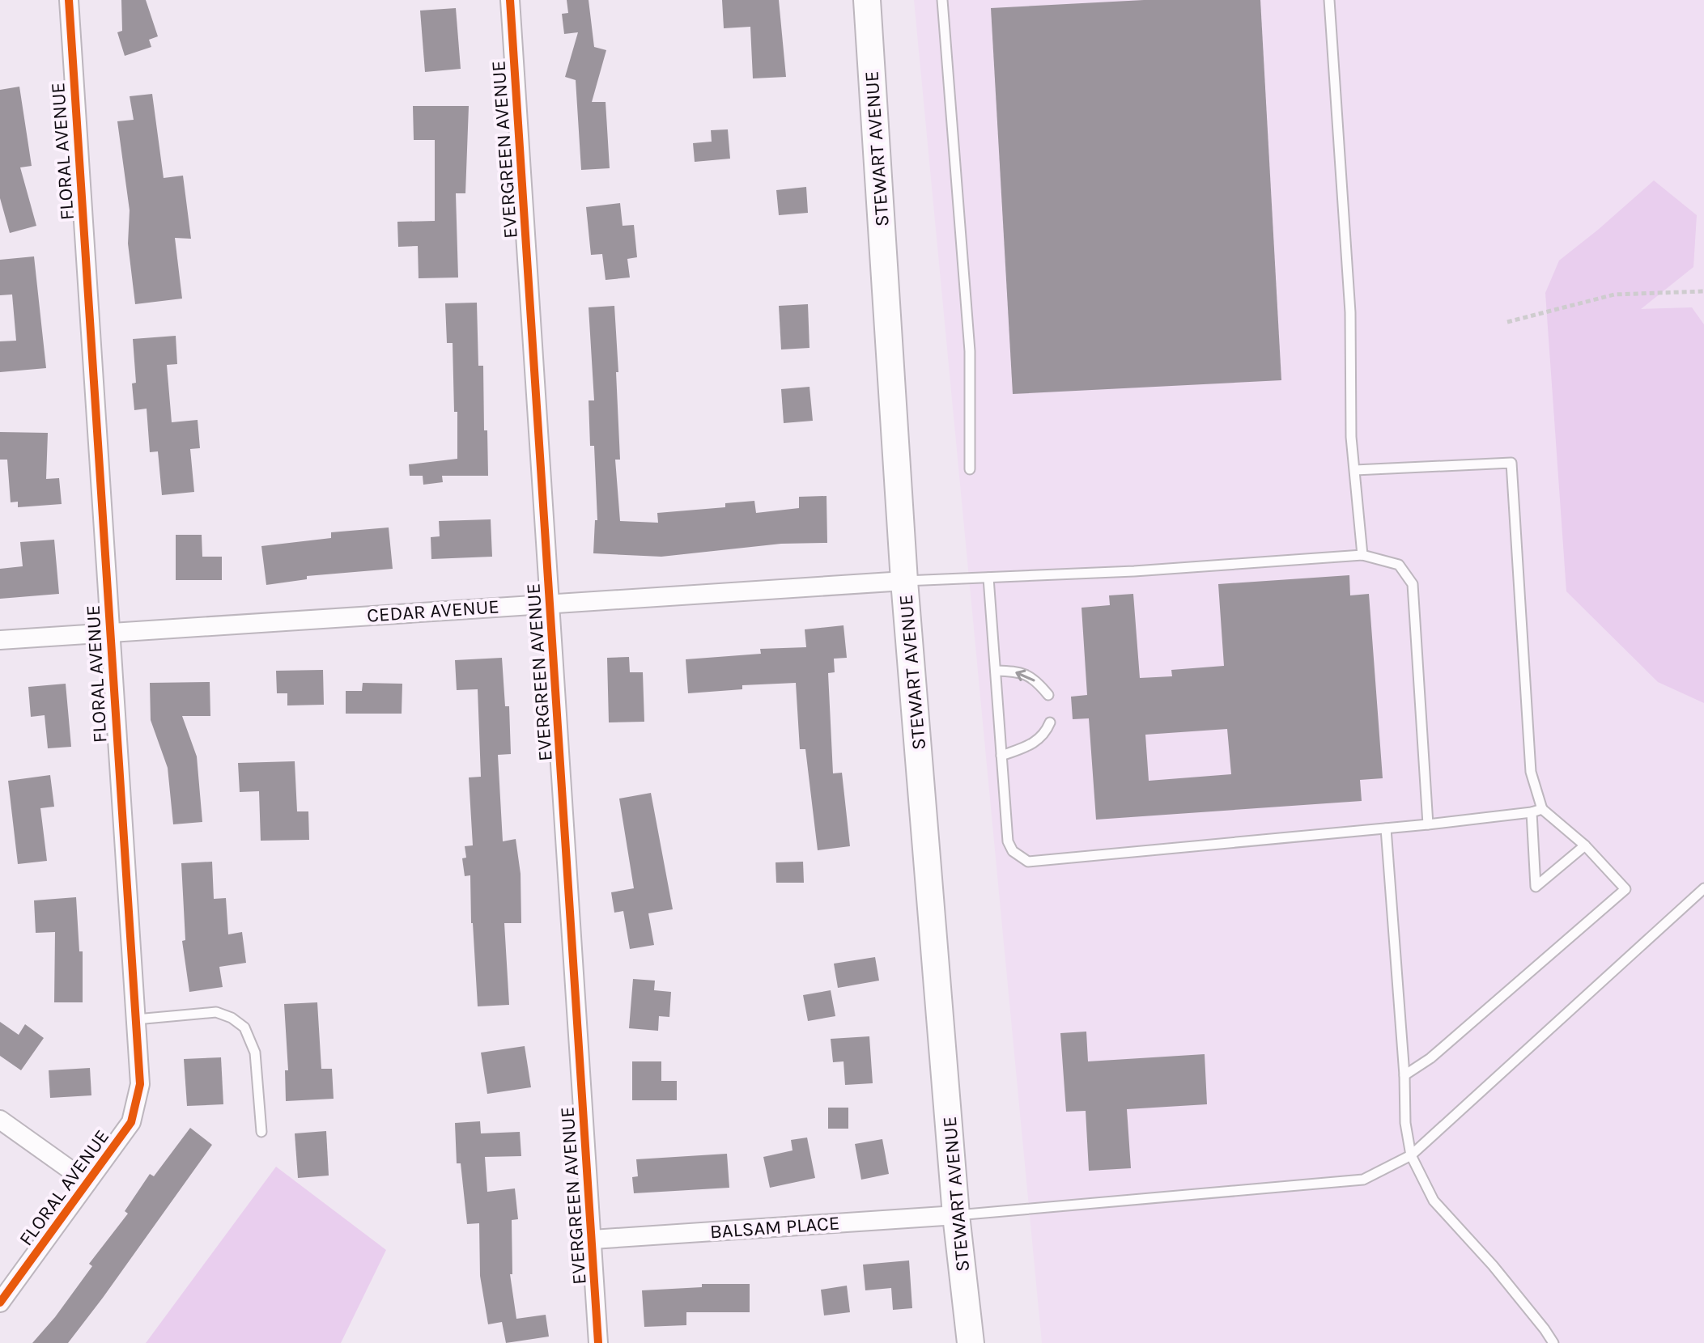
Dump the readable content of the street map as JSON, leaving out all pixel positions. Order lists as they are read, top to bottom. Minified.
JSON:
{"streets":{"main road":["STEWART AVENUE"],"street":["EVERGREEN AVENUE","FLORAL AVENUE","CEDAR AVENUE","BALSAM PLACE"]},"crossings":[["STEWART AVENUE","CEDAR AVENUE"],["STEWART AVENUE","BALSAM PLACE"],["EVERGREEN AVENUE","CEDAR AVENUE"],["EVERGREEN AVENUE","BALSAM PLACE"],["FLORAL AVENUE","CEDAR AVENUE"]]}
